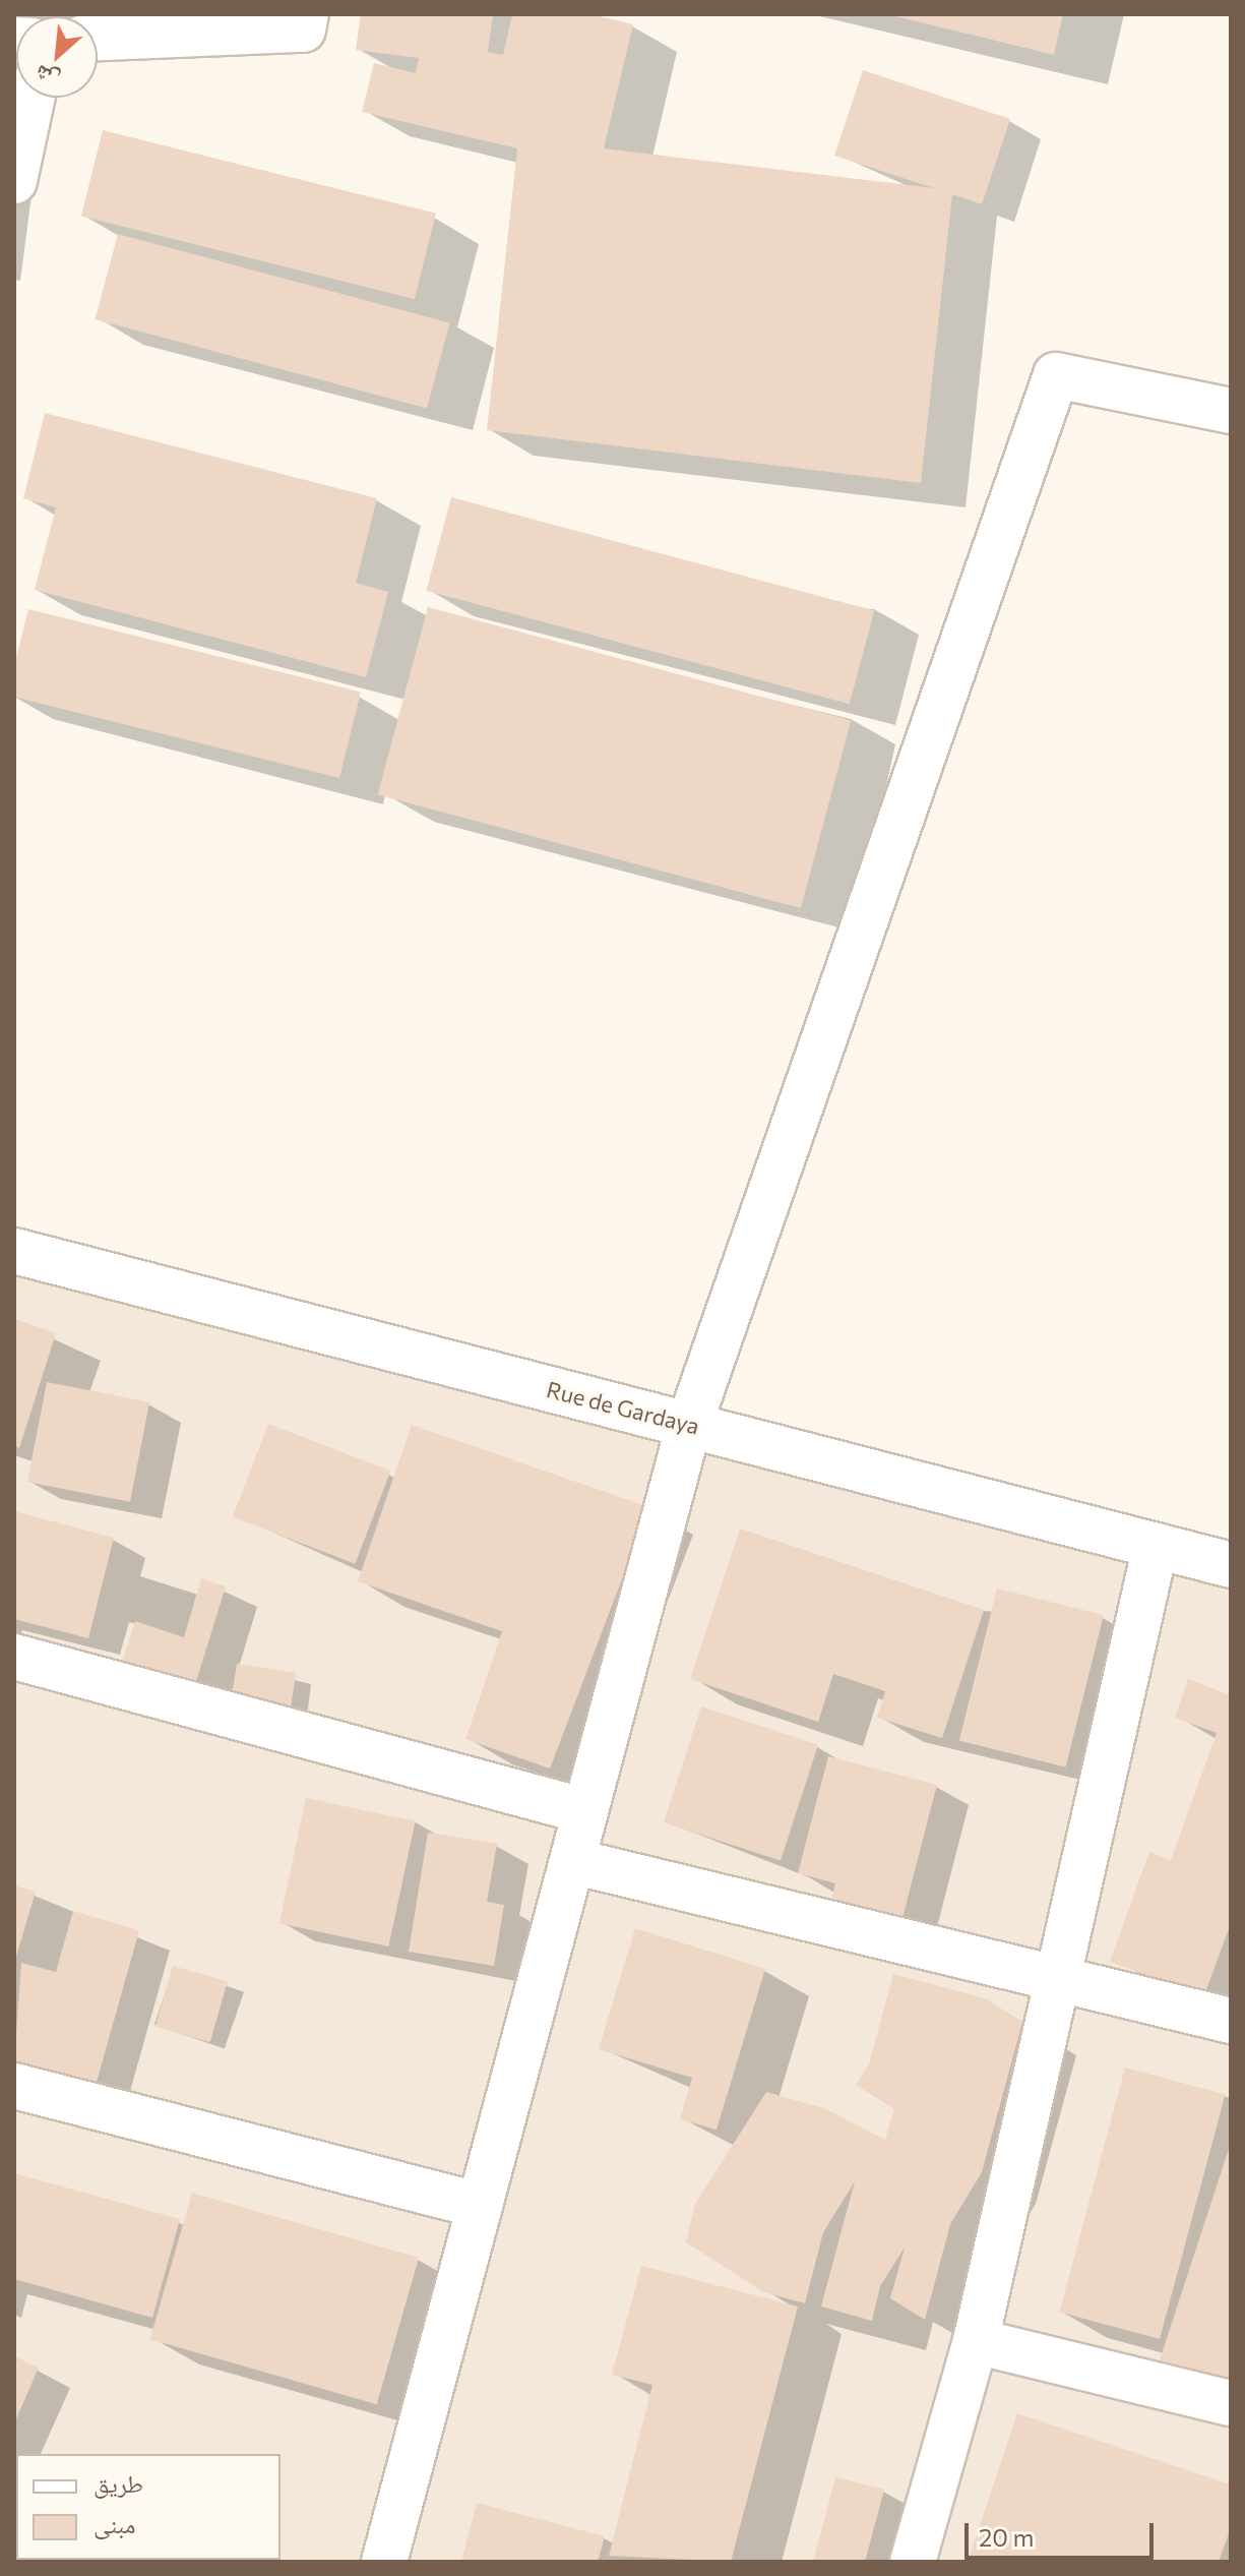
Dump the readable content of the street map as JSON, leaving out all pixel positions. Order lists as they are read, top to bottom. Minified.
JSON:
{"streets":{"street":["Rue de Gardaya"]},"legend":["طريق","مبنى"],"scale_bar":"20 m","north":"bottom left"}
